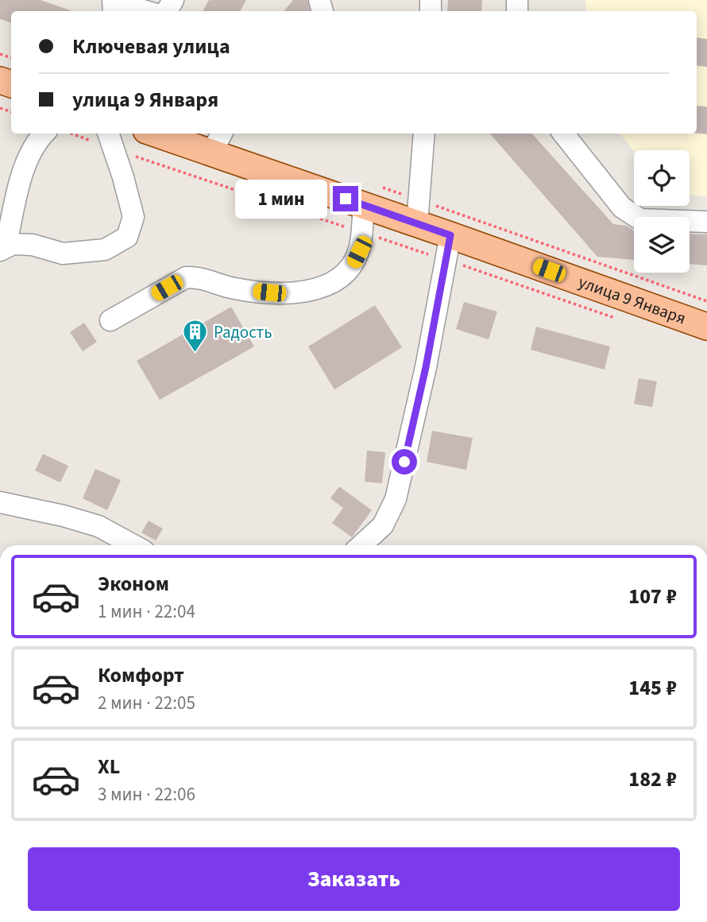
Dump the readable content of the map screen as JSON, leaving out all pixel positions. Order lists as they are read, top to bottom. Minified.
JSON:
{"streets":{"main road":["улица 9 Января"]},"places":{"building":["Радость"]},"page":{"banner":["Ключевая улица","улица 9 Января"],"bubble":"1 мин","list":[{"name":"Эконом","note":"1 мин · 22:04","value":"107 ₽"},{"name":"Комфорт","note":"2 мин · 22:05","value":"145 ₽"},{"name":"XL","note":"3 мин · 22:06","value":"182 ₽"}],"buttons":"Заказать"}}
